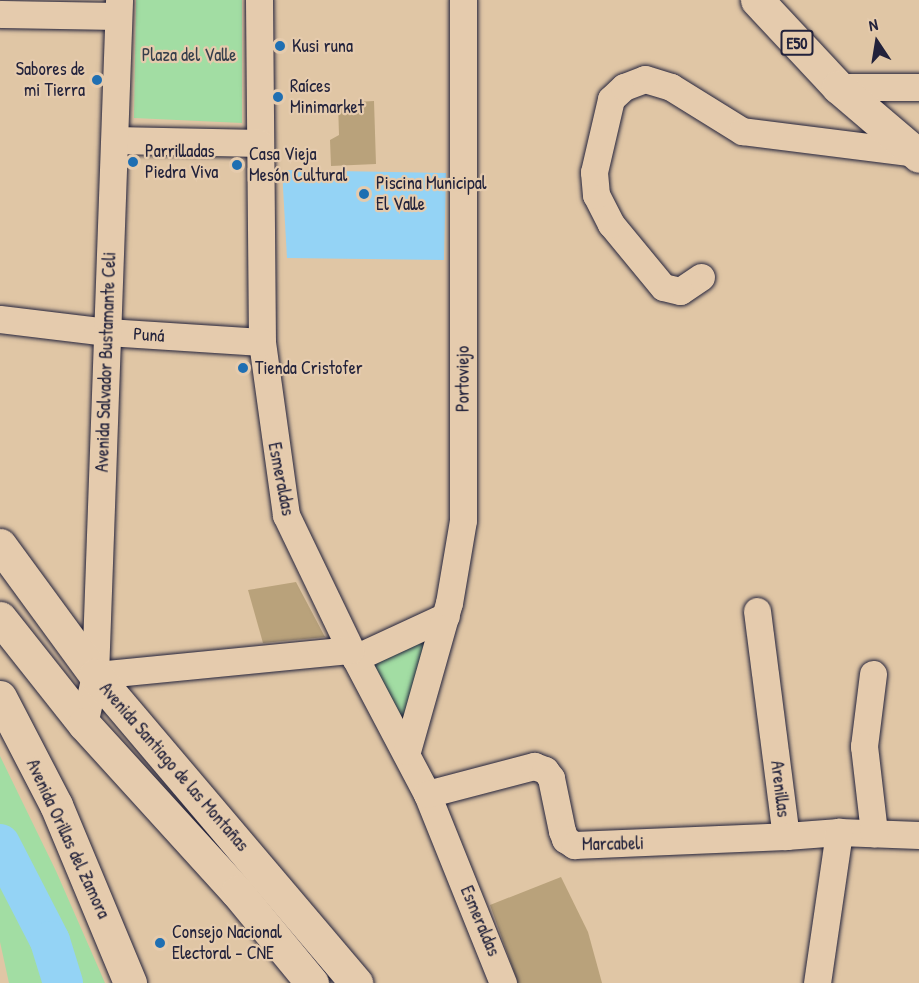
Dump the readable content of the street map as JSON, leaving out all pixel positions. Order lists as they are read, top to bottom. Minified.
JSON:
{"streets":{"main road":["E50","Avenida Santiago de las Montañas","Avenida Orillas del Zamora"],"street":["Puná","Avenida Salvador Bustamante Celi","Portoviejo","Esmeraldas","Arenillas","Marcabeli"]},"crossings":[["Puná","Avenida Salvador Bustamante Celi"],["Puná","Esmeraldas"],["Avenida Salvador Bustamante Celi","Avenida Santiago de las Montañas"],["Portoviejo","Esmeraldas"],["Esmeraldas","Marcabeli"],["Arenillas","Marcabeli"]],"parks":["Plaza del Valle"],"places":["Kusi runa","Sabores de mi Tierra","Raíces Minimarket","Parrilladas Piedra Viva","Casa Vieja Mesón Cultural","Piscina Municipal El Valle","Tienda Cristofer","Consejo Nacional Electoral - CNE"],"north":"top"}
